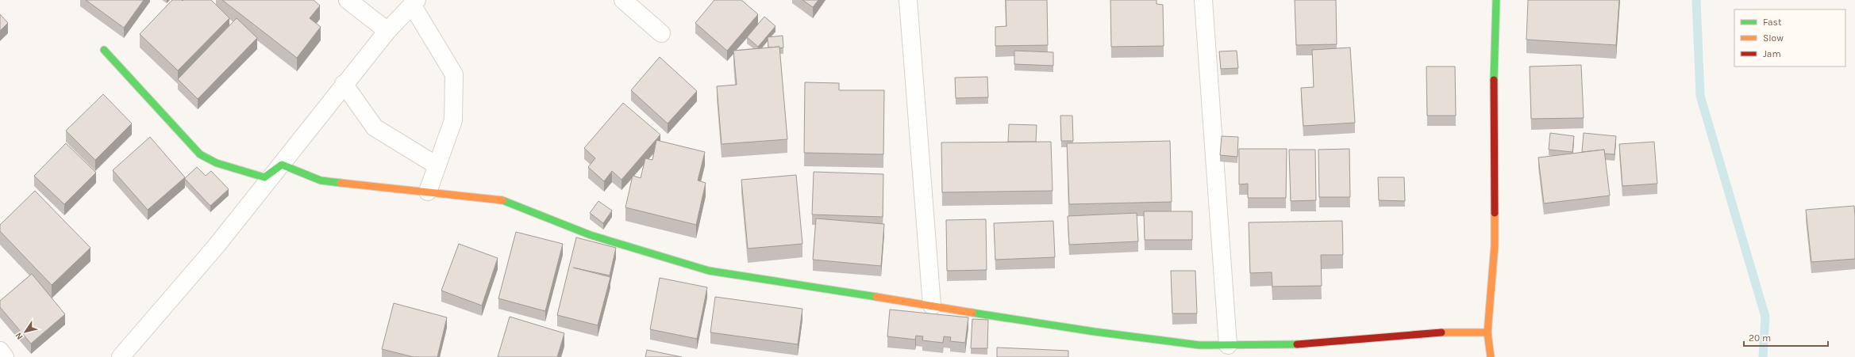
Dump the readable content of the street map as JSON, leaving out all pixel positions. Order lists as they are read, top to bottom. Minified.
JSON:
{"legend":["Fast","Slow","Jam"],"scale_bar":"20 m","north":"bottom left"}
